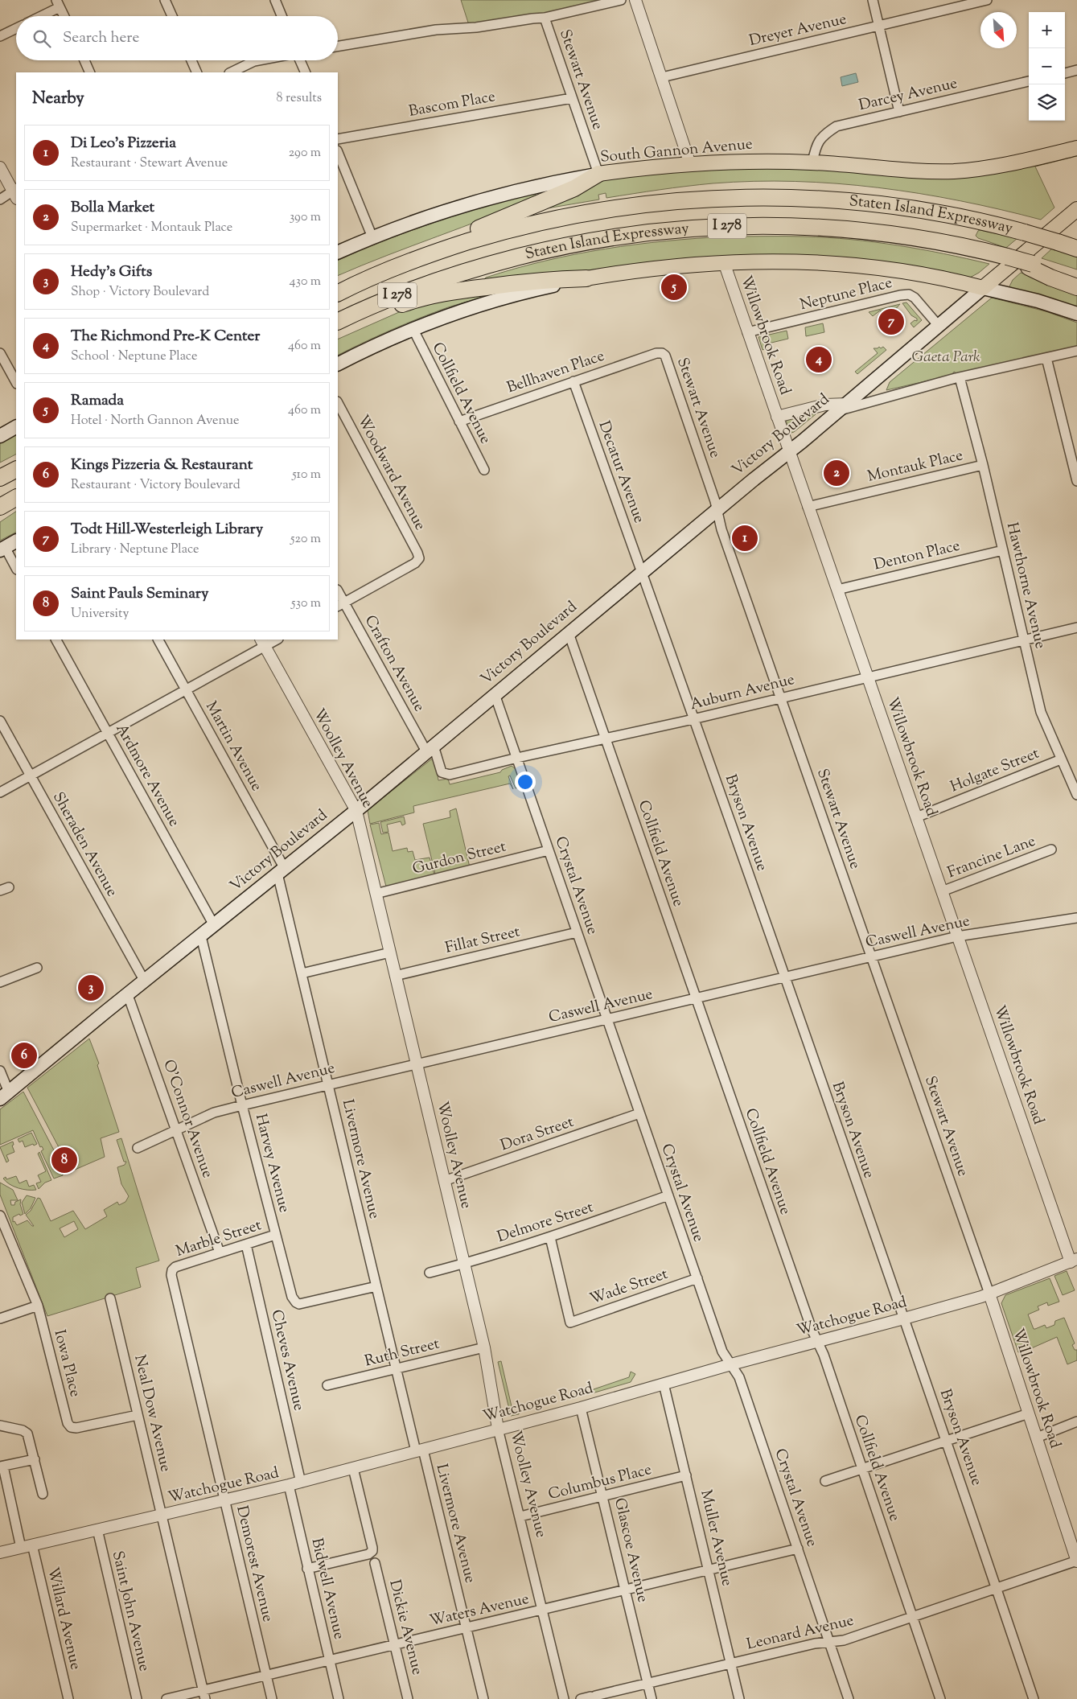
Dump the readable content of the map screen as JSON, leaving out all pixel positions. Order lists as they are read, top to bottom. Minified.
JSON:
{"streets":{"highway":["Staten Island Expressway","I 278"],"main road":["South Gannon Avenue","Victory Boulevard"],"street":["Dreyer Avenue","Stewart Avenue","Darcey Avenue","Bascom Place","Neptune Place","Willowbrook Road","Bellhaven Place","Collfield Avenue","Montauk Place","Decatur Avenue","Woodward Avenue","Denton Place","Hawthorne Avenue","Crafton Avenue","Auburn Avenue","Martin Avenue","Woolley Avenue","Holgate Street","Ardmore Avenue","Bryson Avenue","Sheraden Avenue","Francine Lane","Gurdon Street","Crystal Avenue","Caswell Avenue","Fillat Street","O'Connor Avenue","Dora Street","Livermore Avenue","Harvey Avenue","Delmore Street","Marble Street","Wade Street","Watchogue Road","Ruth Street","Cheves Avenue","Iowa Place","Neal Dow Avenue","Columbus Place","Muller Avenue","Glascoe Avenue","Demorest Avenue","Bidwell Avenue","Waters Avenue","Saint John Avenue","Willard Avenue","Dickie Avenue","Leonard Avenue"]},"crossings":[["Stewart Avenue","Bascom Place"],["Stewart Avenue","South Gannon Avenue"],["Stewart Avenue","Willowbrook Road"],["Stewart Avenue","Bellhaven Place"],["Stewart Avenue","Victory Boulevard"],["Stewart Avenue","Auburn Avenue"],["Stewart Avenue","Caswell Avenue"],["Stewart Avenue","Watchogue Road"],["Darcey Avenue","South Gannon Avenue"],["Neptune Place","Willowbrook Road"],["Neptune Place","Victory Boulevard"],["Willowbrook Road","Victory Boulevard"],["Willowbrook Road","Montauk Place"],["Willowbrook Road","Denton Place"],["Willowbrook Road","Auburn Avenue"],["Willowbrook Road","Holgate Street"],["Willowbrook Road","Francine Lane"],["Willowbrook Road","Caswell Avenue"],["Willowbrook Road","Watchogue Road"],["Willowbrook Road","Leonard Avenue"],["Bellhaven Place","Collfield Avenue"],["Bellhaven Place","Decatur Avenue"],["Collfield Avenue","Victory Boulevard"],["Collfield Avenue","Auburn Avenue"],["Collfield Avenue","Caswell Avenue"],["Collfield Avenue","Watchogue Road"],["Collfield Avenue","Leonard Avenue"],["Victory Boulevard","Decatur Avenue"],["Victory Boulevard","Crafton Avenue"],["Victory Boulevard","Auburn Avenue"],["Victory Boulevard","Martin Avenue"],["Victory Boulevard","Woolley Avenue"],["Victory Boulevard","Ardmore Avenue"],["Victory Boulevard","Bryson Avenue"],["Victory Boulevard","Sheraden Avenue"],["Victory Boulevard","Crystal Avenue"],["Victory Boulevard","O'Connor Avenue"],["Victory Boulevard","Livermore Avenue"],["Victory Boulevard","Harvey Avenue"],["Montauk Place","Hawthorne Avenue"],["Decatur Avenue","Bryson Avenue"],["Woodward Avenue","Crafton Avenue"],["Denton Place","Hawthorne Avenue"],["Hawthorne Avenue","Auburn Avenue"],["Hawthorne Avenue","Holgate Street"],["Crafton Avenue","Auburn Avenue"],["Auburn Avenue","Bryson Avenue"],["Auburn Avenue","Crystal Avenue"],["Martin Avenue","Livermore Avenue"],["Woolley Avenue","Gurdon Street"],["Woolley Avenue","Caswell Avenue"],["Woolley Avenue","Fillat Street"],["Woolley Avenue","Dora Street"],["Woolley Avenue","Delmore Street"],["Woolley Avenue","Watchogue Road"],["Woolley Avenue","Ruth Street"],["Woolley Avenue","Columbus Place"],["Woolley Avenue","Waters Avenue"],["Bryson Avenue","Caswell Avenue"],["Bryson Avenue","Watchogue Road"],["Bryson Avenue","Leonard Avenue"],["Gurdon Street","Crystal Avenue"],["Crystal Avenue","Caswell Avenue"],["Crystal Avenue","Fillat Street"],["Crystal Avenue","Dora Street"],["Crystal Avenue","Delmore Street"],["Crystal Avenue","Wade Street"],["Crystal Avenue","Watchogue Road"],["Crystal Avenue","Waters Avenue"],["Crystal Avenue","Leonard Avenue"],["Caswell Avenue","O'Connor Avenue"],["Caswell Avenue","Livermore Avenue"],["Caswell Avenue","Harvey Avenue"],["O'Connor Avenue","Marble Street"],["Livermore Avenue","Harvey Avenue"],["Livermore Avenue","Watchogue Road"],["Livermore Avenue","Ruth Street"],["Livermore Avenue","Waters Avenue"],["Harvey Avenue","Marble Street"],["Delmore Street","Wade Street"],["Marble Street","Cheves Avenue"],["Marble Street","Demorest Avenue"],["Watchogue Road","Cheves Avenue"],["Watchogue Road","Neal Dow Avenue"],["Watchogue Road","Muller Avenue"],["Watchogue Road","Glascoe Avenue"],["Watchogue Road","Demorest Avenue"],["Watchogue Road","Bidwell Avenue"],["Watchogue Road","Saint John Avenue"],["Watchogue Road","Willard Avenue"],["Iowa Place","Neal Dow Avenue"],["Neal Dow Avenue","Waters Avenue"],["Columbus Place","Muller Avenue"],["Columbus Place","Glascoe Avenue"],["Muller Avenue","Waters Avenue"],["Muller Avenue","Leonard Avenue"],["Glascoe Avenue","Waters Avenue"],["Glascoe Avenue","Leonard Avenue"],["Demorest Avenue","Waters Avenue"],["Bidwell Avenue","Waters Avenue"],["Waters Avenue","Dickie Avenue"]],"parks":["Gaeta Park"],"north":"bottom right","page":{"map_buttons":["+","−"],"search":"Search here","heading":["Nearby","8 results"],"list":[{"mark":"1","name":"Di Leo's Pizzeria","note":"Restaurant · Stewart Avenue","value":"290 m"},{"mark":"2","name":"Bolla Market","note":"Supermarket · Montauk Place","value":"390 m"},{"mark":"3","name":"Hedy's Gifts","note":"Shop · Victory Boulevard","value":"430 m"},{"mark":"4","name":"The Richmond Pre-K Center","note":"School · Neptune Place","value":"460 m"},{"mark":"5","name":"Ramada","note":"Hotel · North Gannon Avenue","value":"460 m"},{"mark":"6","name":"Kings Pizzeria & Restaurant","note":"Restaurant · Victory Boulevard","value":"510 m"},{"mark":"7","name":"Todt Hill-Westerleigh Library","note":"Library · Neptune Place","value":"520 m"},{"mark":"8","name":"Saint Pauls Seminary","note":"University","value":"530 m"}],"pins":["5","7","4","2","1","3","6","8"]}}
